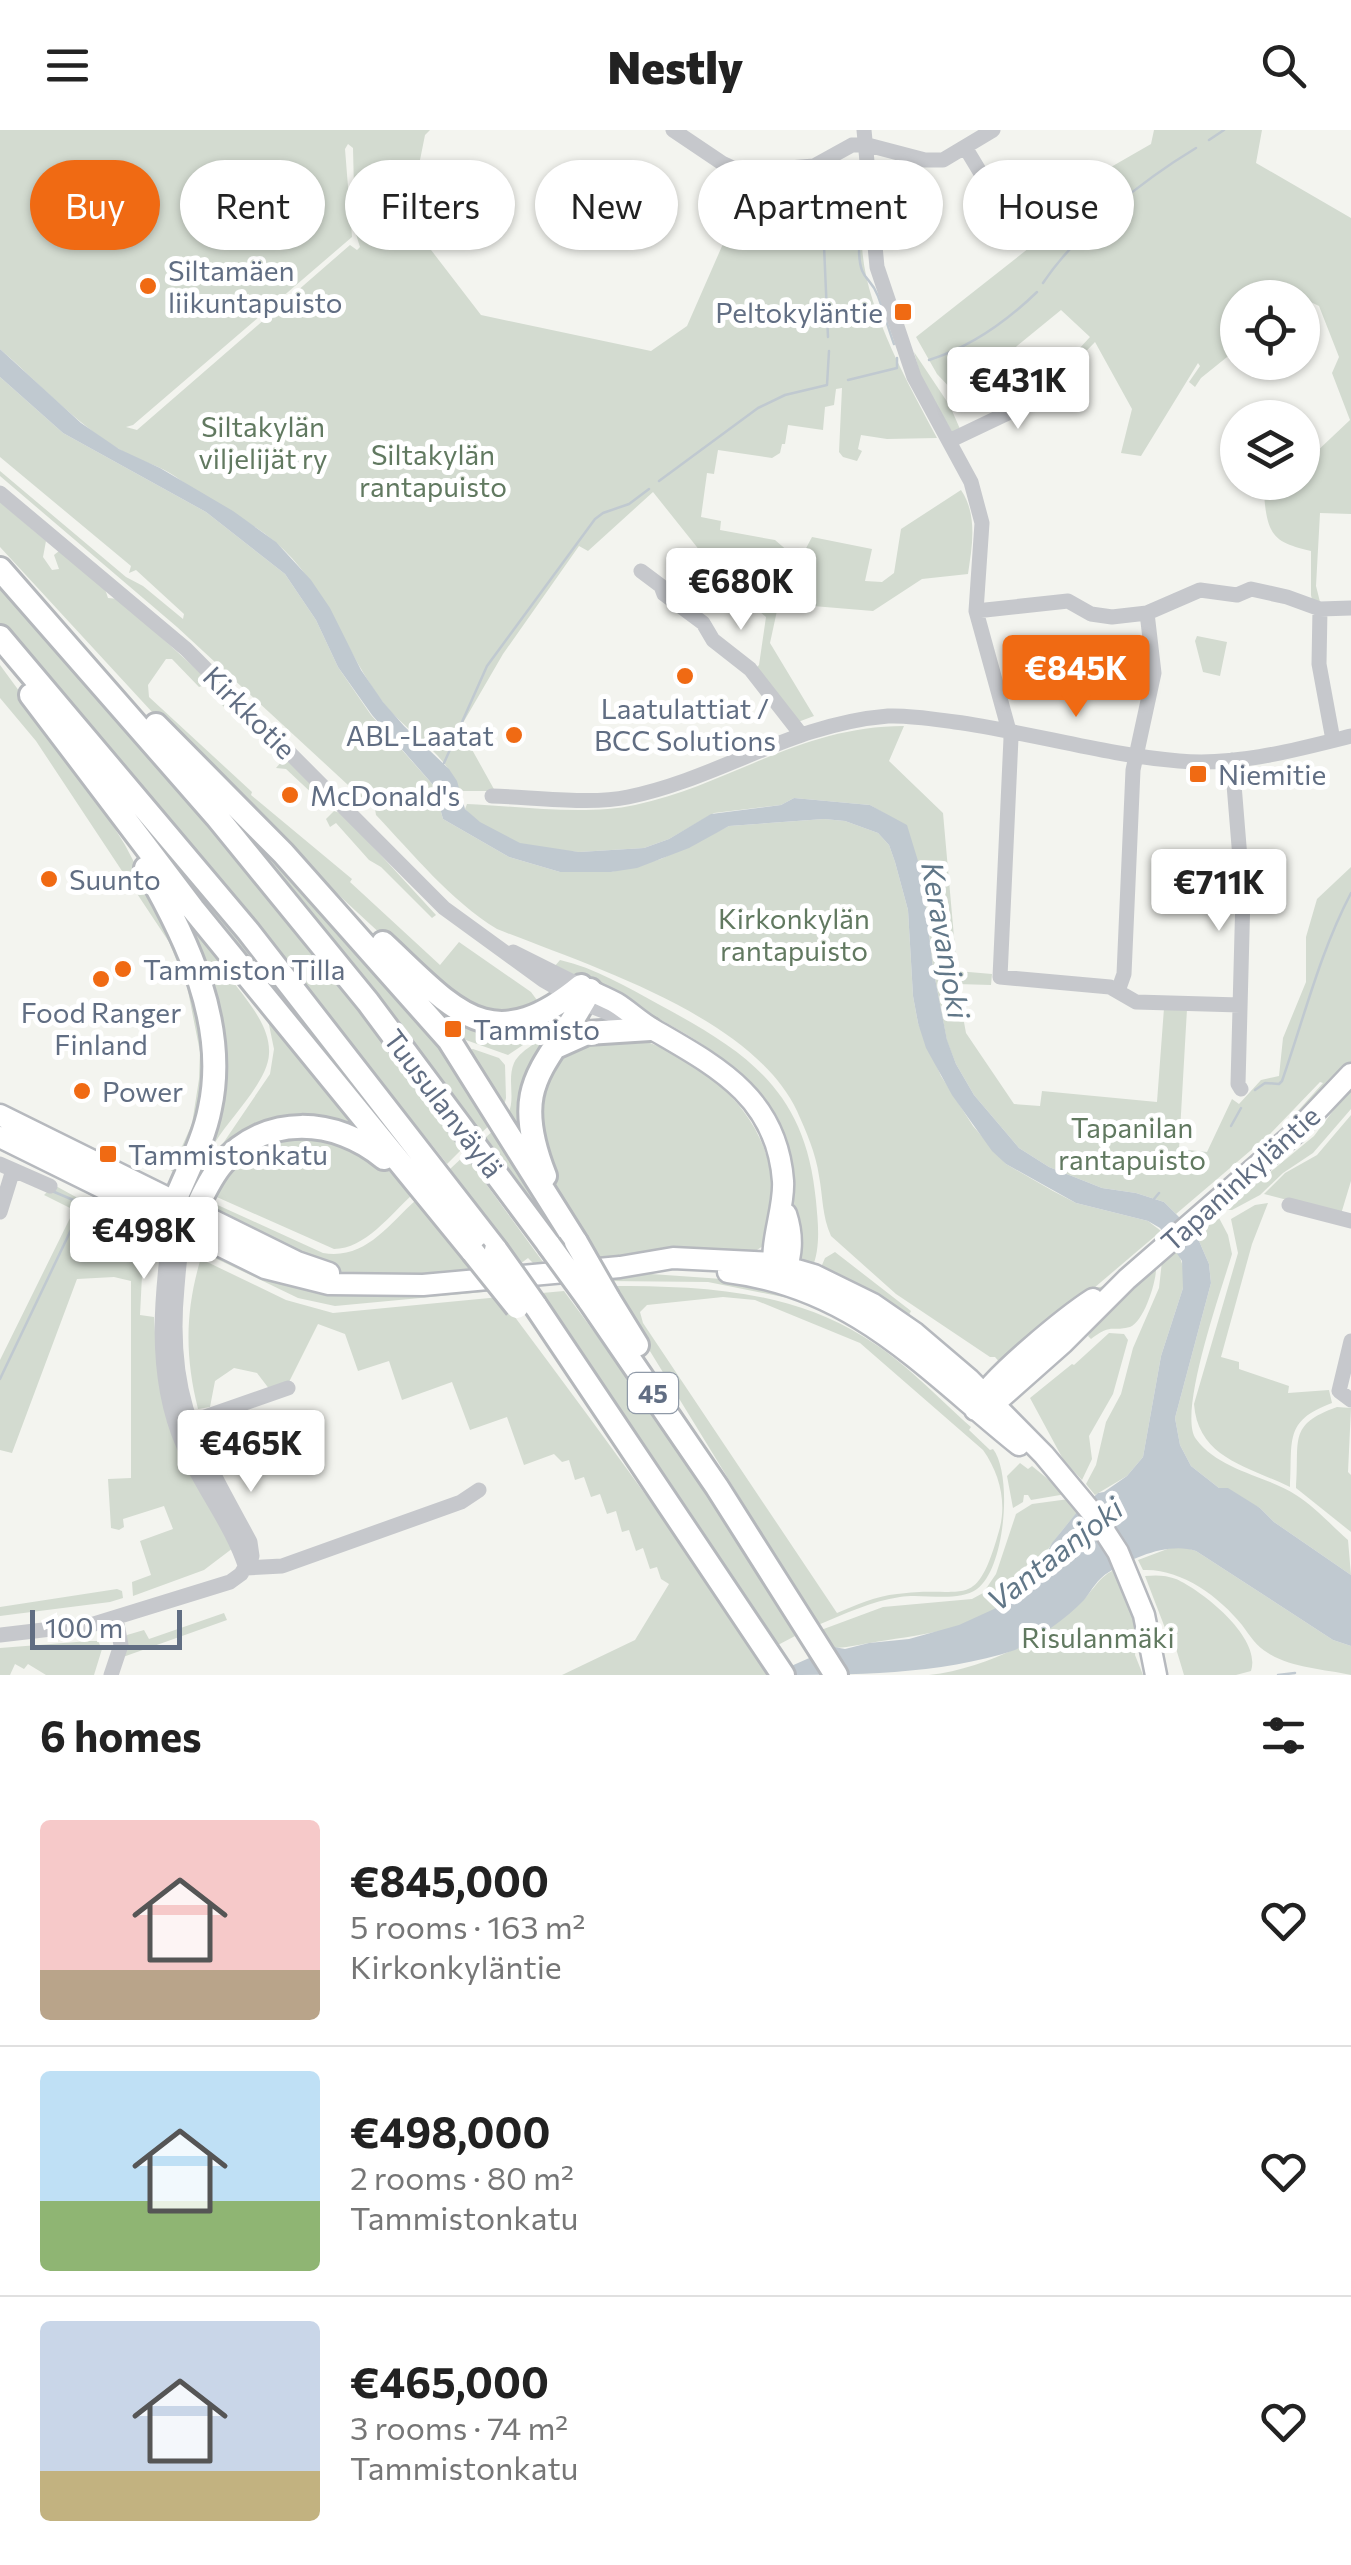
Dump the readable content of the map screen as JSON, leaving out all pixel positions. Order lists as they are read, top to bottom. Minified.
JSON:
{"streets":{"highway":["Tuusulanväylä","45"],"main road":["Kirkkotie","Tapaninkyläntie"]},"water":["Keravanjoki","Vantaanjoki"],"parks":["Siltakylän viljelijät ry","Siltakylän rantapuisto","Kirkonkylän rantapuisto","Tapanilan rantapuisto","Risulanmäki"],"places":{"other":["Siltamäen liikuntapuisto","Laatulattiat / BCC Solutions","ABL-Laatat","McDonald's","Suunto","Tammiston Tilla","Food Ranger Finland","Power"],"transit":["Peltokyläntie","Niemitie","Tammisto","Tammistonkatu"]},"scale_bar":"100 m","page":{"header":"Nestly","chip":["Buy","Rent","Filters","New","Apartment","House"],"price":["€431K","€680K","€845K","€711K","€498K","€465K"],"scale":"100 m","heading":"6 homes","list":[{"name":"€845,000","note":"5 rooms · 163 m² · Kirkonkyläntie"},{"name":"€498,000","note":"2 rooms · 80 m² · Tammistonkatu"},{"name":"€465,000","note":"3 rooms · 74 m² · Tammistonkatu"}]}}
